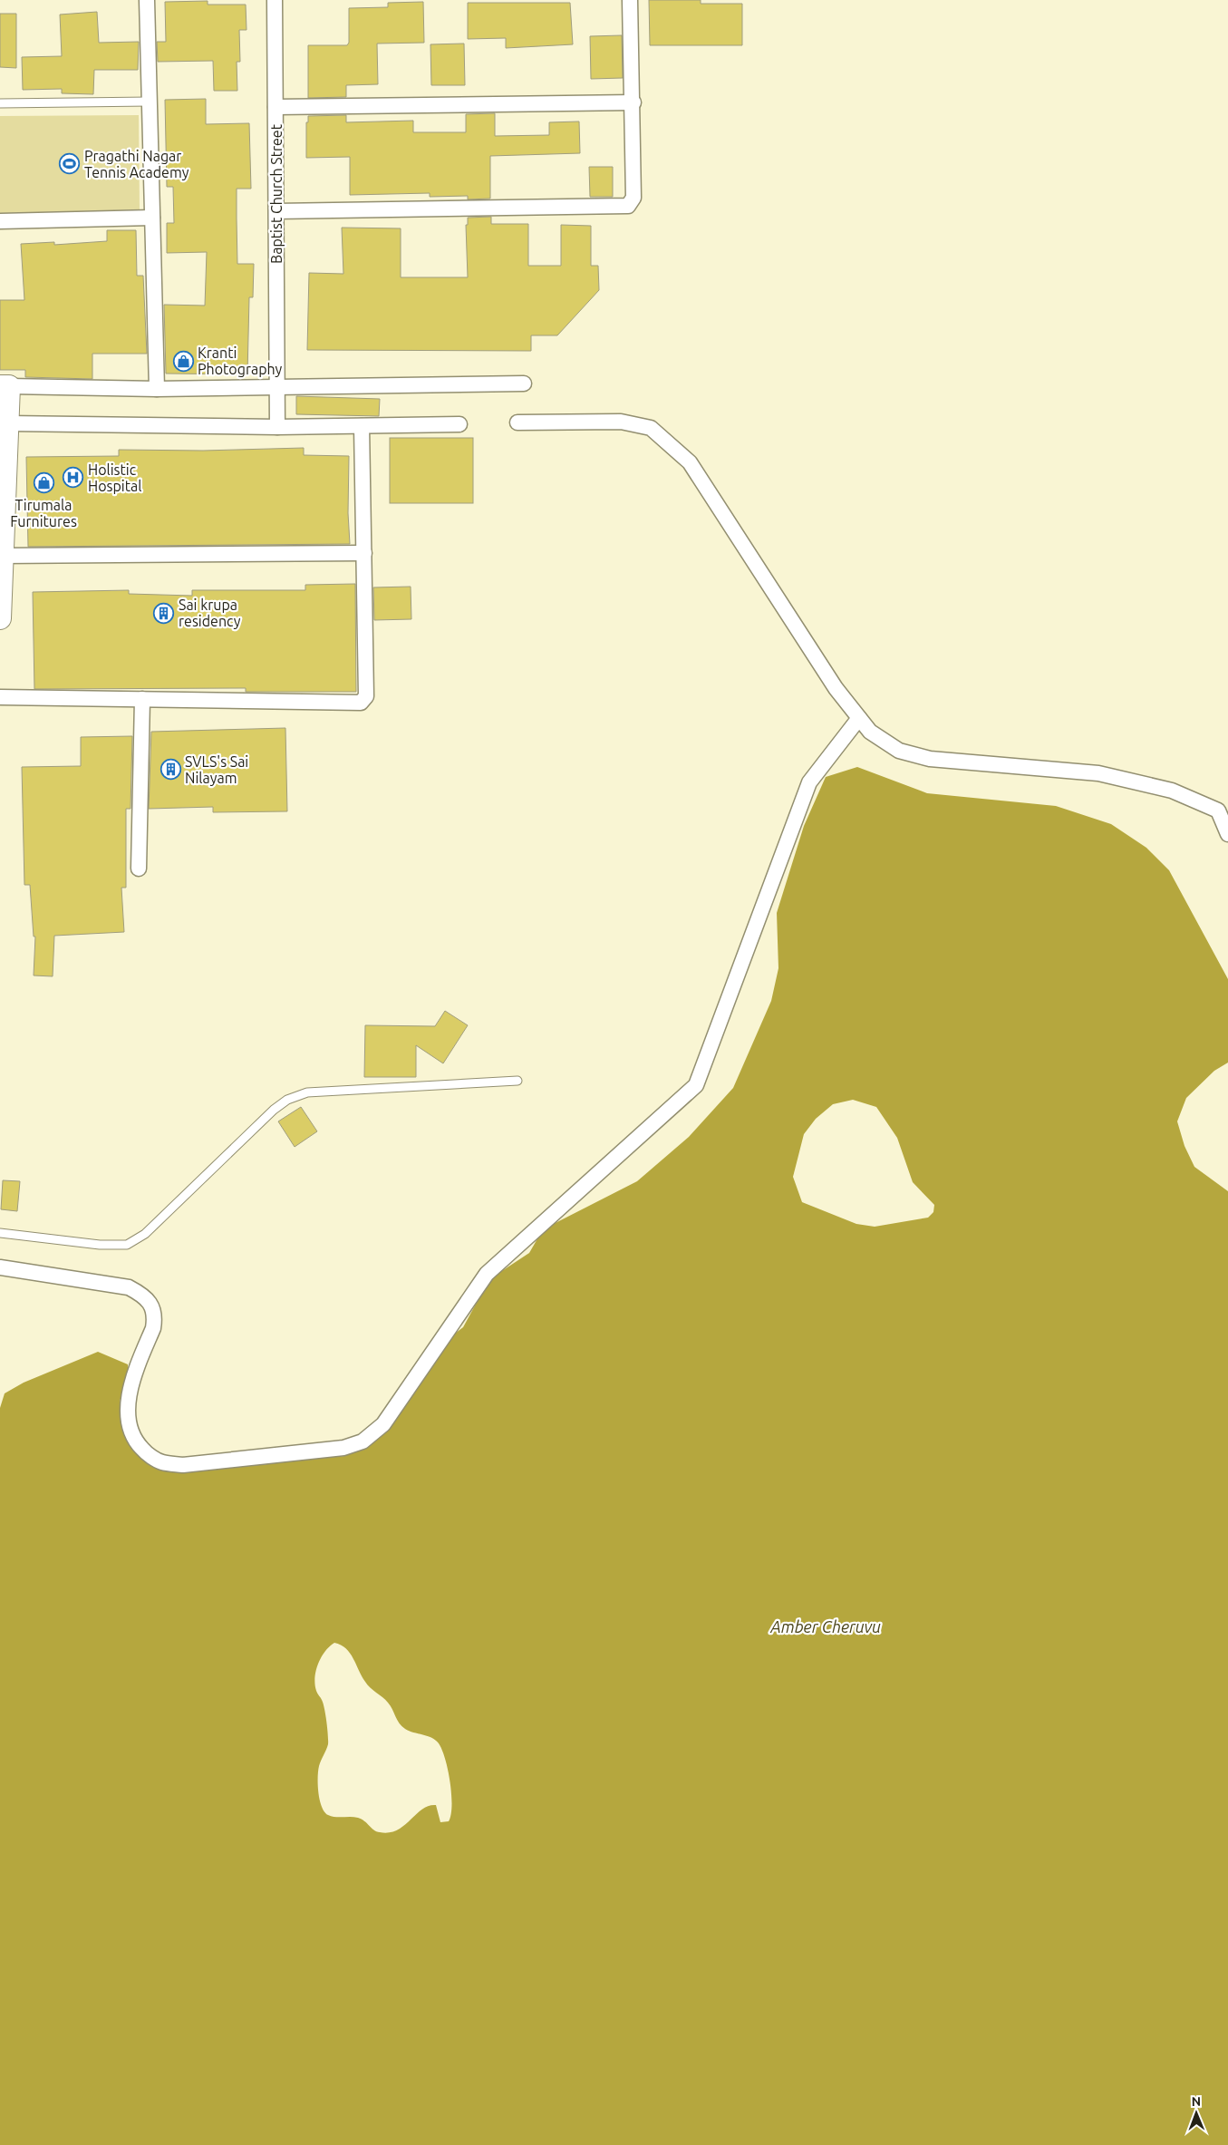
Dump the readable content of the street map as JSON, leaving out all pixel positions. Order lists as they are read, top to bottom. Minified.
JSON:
{"streets":{"street":["Baptist Church Street"]},"water":["Amber Cheruvu"],"places":{"sports":["Pragathi Nagar Tennis Academy"],"shop":["Kranti Photography","Tirumala Furnitures"],"hospital":["Holistic Hospital"],"building":["Sai krupa residency","SVLS's Sai Nilayam"]},"north":"top"}
